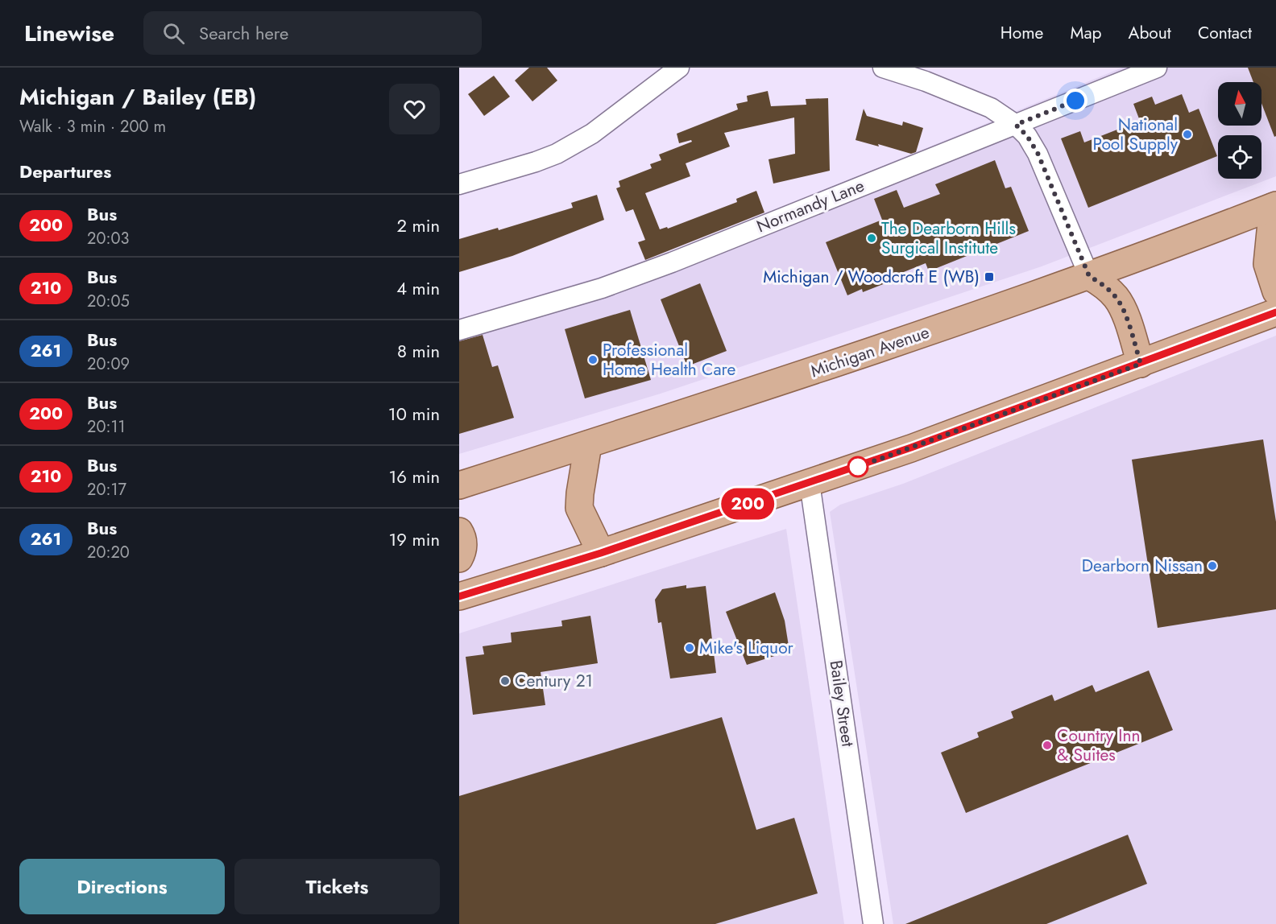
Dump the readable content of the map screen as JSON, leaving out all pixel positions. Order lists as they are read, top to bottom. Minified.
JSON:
{"streets":{"main road":["Michigan Avenue"],"street":["Normandy Lane","Bailey Street"]},"places":{"other":["National Pool Supply","The Dearborn Hills Surgical Institute","Professional Home Health Care","Dearborn Nissan","Mike's Liquor","Century 21","Country Inn & Suites"],"transit":["Michigan / Woodcroft E (WB)"]},"lines":["bus line 200"],"north":"top","page":{"header":"Linewise","search":"Search here","nav":["Home","Map","About","Contact"],"heading":[["Michigan / Bailey (EB)","Walk · 3 min · 200 m"],"Departures"],"on_map":"200","list":[{"mark":"200","name":"Bus","note":"20:03","value":"2 min"},{"mark":"210","name":"Bus","note":"20:05","value":"4 min"},{"mark":"261","name":"Bus","note":"20:09","value":"8 min"},{"mark":"200","name":"Bus","note":"20:11","value":"10 min"},{"mark":"210","name":"Bus","note":"20:17","value":"16 min"},{"mark":"261","name":"Bus","note":"20:20","value":"19 min"}],"buttons":["Directions","Tickets"]}}
